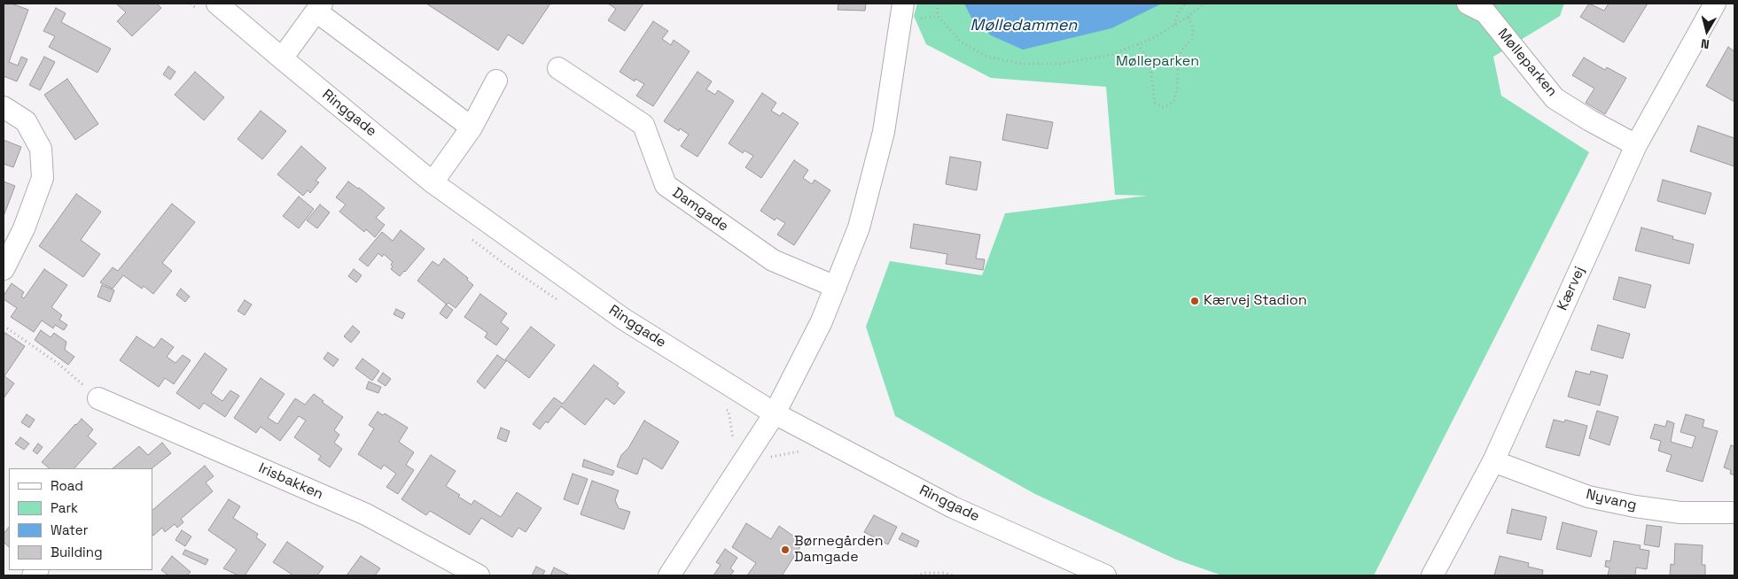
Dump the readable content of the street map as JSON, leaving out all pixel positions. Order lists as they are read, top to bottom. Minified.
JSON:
{"streets":{"street":["Mølleparken","Ringgade","Damgade","Kærvej","Irisbakken","Nyvang"]},"crossings":[["Mølleparken","Kærvej"],["Kærvej","Nyvang"]],"water":["Mølledammen"],"parks":["Mølleparken"],"places":["Kærvej Stadion","Børnegården Damgade"],"legend":["Road","Park","Water","Building"],"north":"bottom"}
